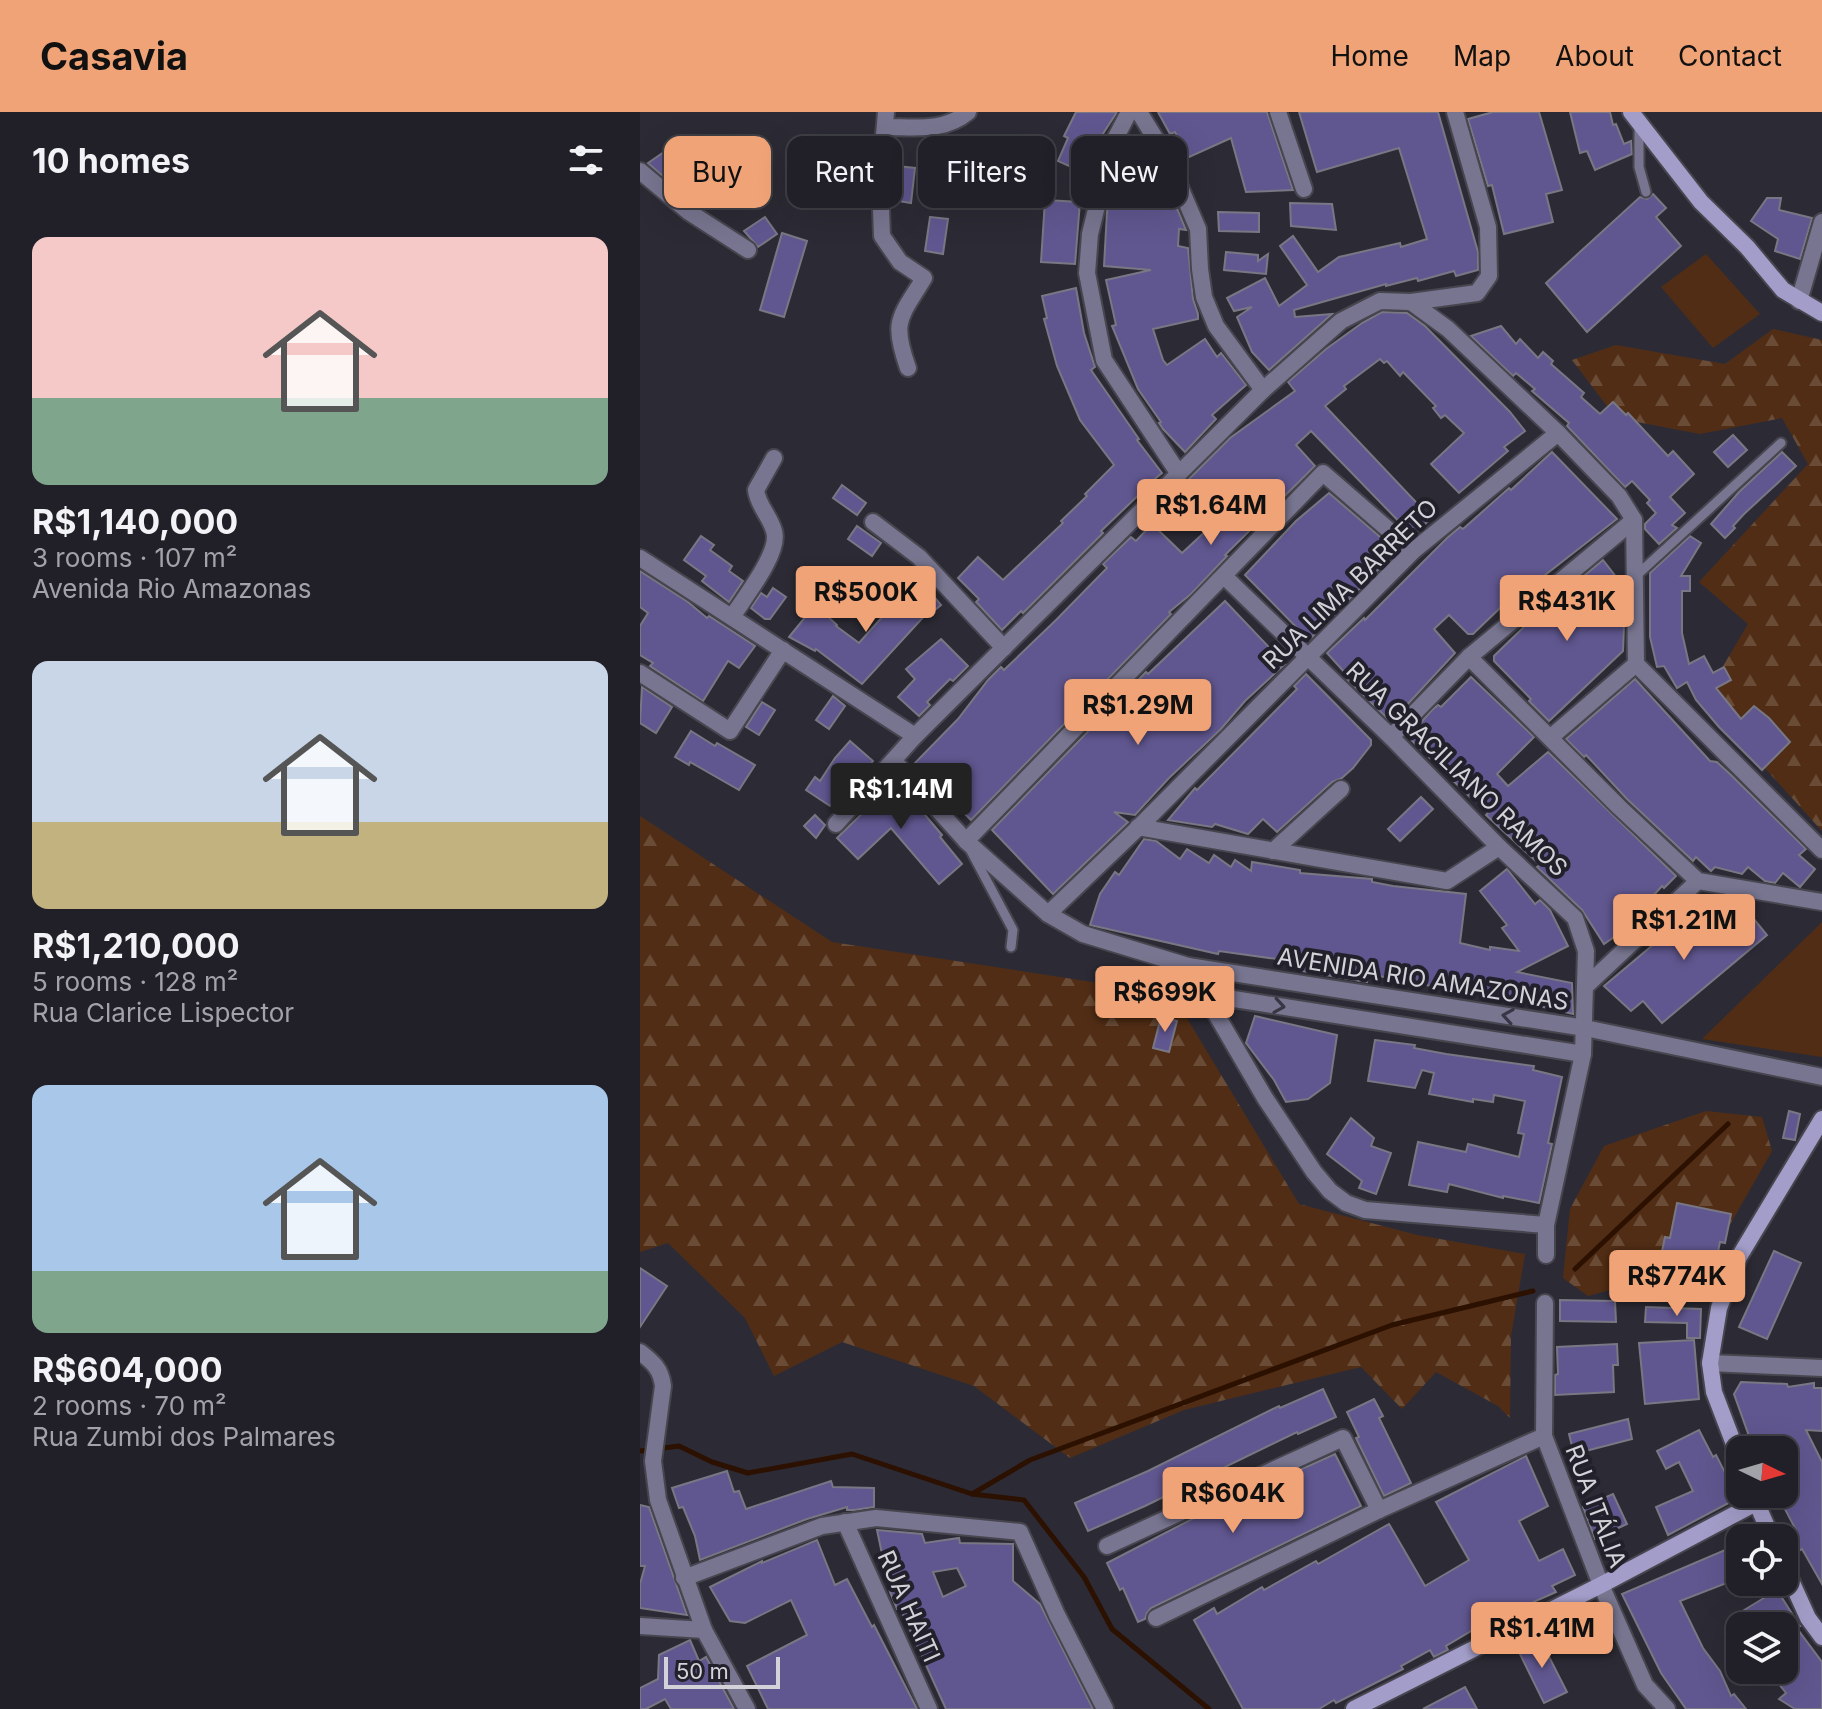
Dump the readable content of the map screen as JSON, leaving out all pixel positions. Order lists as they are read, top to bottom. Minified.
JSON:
{"streets":{"street":["RUA LIMA BARRETO","RUA GRACILIANO RAMOS","AVENIDA RIO AMAZONAS","RUA ITÁLIA","RUA HAITI"]},"crossings":[["RUA LIMA BARRETO","RUA GRACILIANO RAMOS"],["RUA LIMA BARRETO","AVENIDA RIO AMAZONAS"],["RUA GRACILIANO RAMOS","AVENIDA RIO AMAZONAS"]],"scale_bar":"50 m","north":"right","page":{"header":"Casavia","nav":["Home","Map","About","Contact"],"heading":"10 homes","chip":["Buy","Rent","Filters","New"],"list":[{"name":"R$1,140,000","note":"3 rooms · 107 m² · Avenida Rio Amazonas"},{"name":"R$1,210,000","note":"5 rooms · 128 m² · Rua Clarice Lispector"},{"name":"R$604,000","note":"2 rooms · 70 m² · Rua Zumbi dos Palmares"}],"price":["R$1.64M","R$500K","R$431K","R$1.29M","R$1.14M","R$1.21M","R$699K","R$774K","R$604K","R$1.41M"],"scale":"50 m"}}
